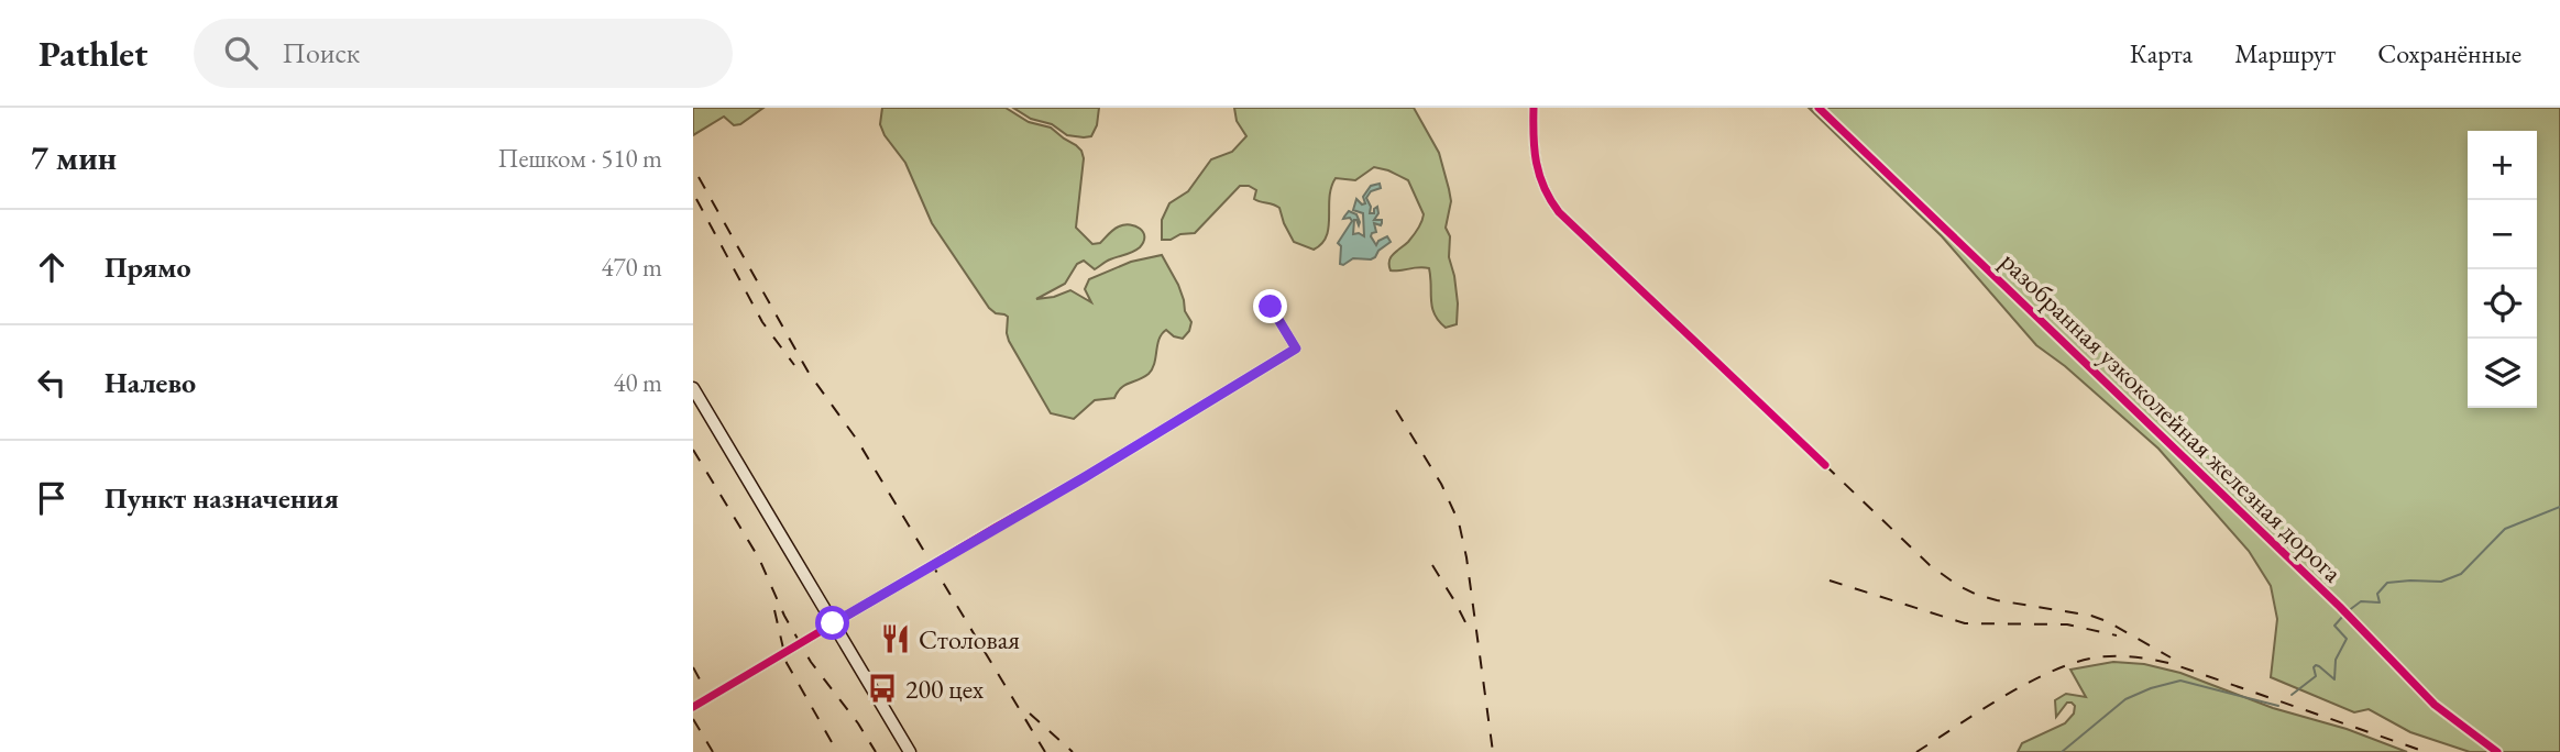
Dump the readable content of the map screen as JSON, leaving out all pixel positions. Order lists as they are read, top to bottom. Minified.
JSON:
{"streets":{"street":["разобранная узкоколейная железная дорога"]},"places":{"restaurant":["Cтоловая"],"bus stop":["200 цех"]},"page":{"header":"Pathlet","search":"Поиск","nav":["Карта","Маршрут","Сохранённые"],"heading":["7 мин","Пешком · 510 m"],"map_buttons":["+","−"],"list":[["Прямо","470 m"],["Налево","40 m"],"Пункт назначения"]}}
